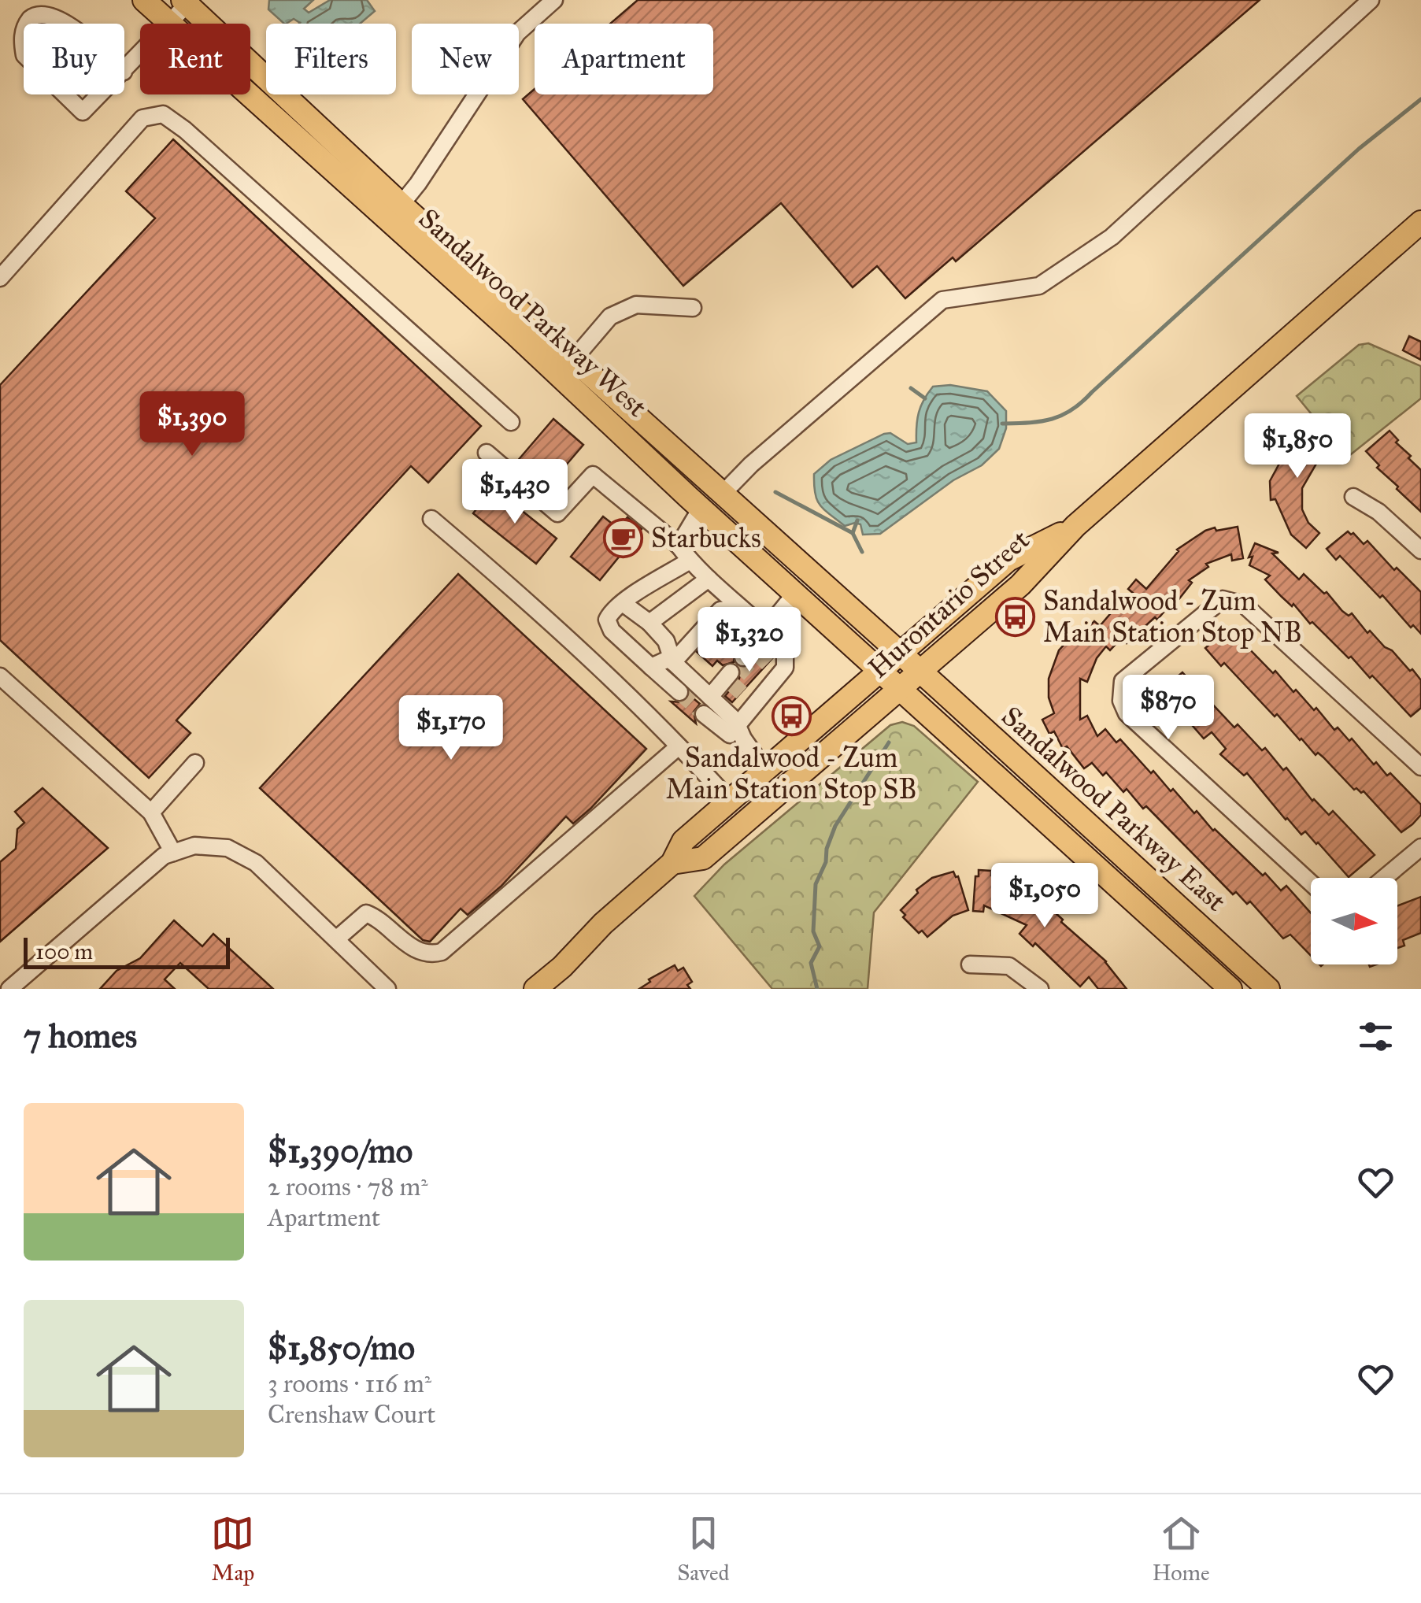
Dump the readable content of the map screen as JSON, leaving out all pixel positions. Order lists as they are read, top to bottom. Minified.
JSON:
{"streets":{"main road":["Sandalwood Parkway West","Hurontario Street","Sandalwood Parkway East"]},"crossings":[["Sandalwood Parkway West","Hurontario Street"],["Sandalwood Parkway West","Sandalwood Parkway East"],["Hurontario Street","Sandalwood Parkway East"]],"places":{"cafe":["Starbucks"],"bus stop":["Sandalwood - Zum Main Station Stop NB","Sandalwood - Zum Main Station Stop SB"]},"scale_bar":"100 m","north":"right","page":{"chip":["Buy","Rent","Filters","New","Apartment"],"price":["$1,390","$1,850","$1,430","$1,320","$870","$1,170","$1,050"],"scale":"100 m","heading":"7 homes","list":[{"name":"$1,390/mo","note":"2 rooms · 78 m² · Apartment"},{"name":"$1,850/mo","note":"3 rooms · 116 m² · Crenshaw Court"}],"tabs":["Map","Saved","Home"]}}
